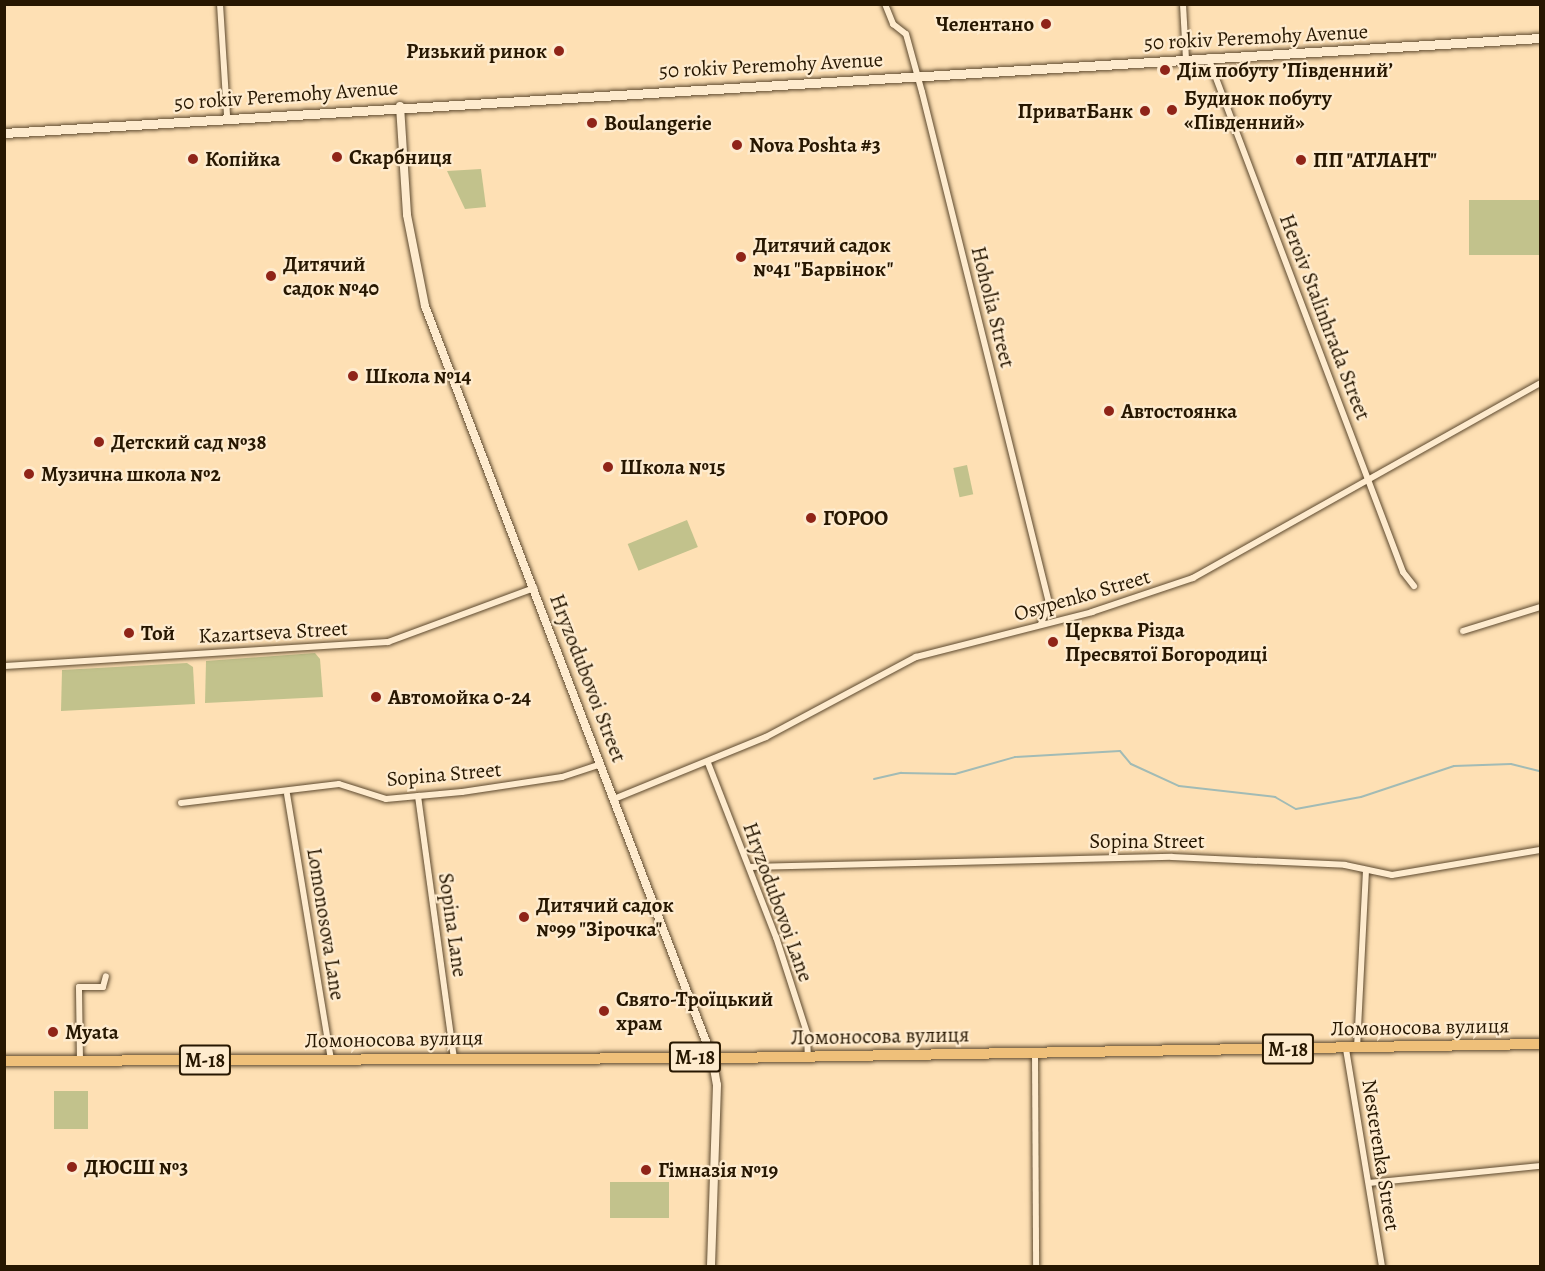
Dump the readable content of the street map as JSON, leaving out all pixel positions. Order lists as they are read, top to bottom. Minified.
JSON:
{"streets":{"highway":["Ломоносова вулиця","М-18"],"main road":["50 rokiv Peremohy Avenue"],"street":["Hoholia Street","Heroiv Stalinhrada Street","Osypenko Street","Kazartseva Street","Hryzodubovoi Street","Sopina Street","Hryzodubovoi Lane","Lomonosova Lane","Sopina Lane","Nesterenka Street"]},"crossings":[["50 rokiv Peremohy Avenue","Hoholia Street"],["50 rokiv Peremohy Avenue","Heroiv Stalinhrada Street"],["50 rokiv Peremohy Avenue","Hryzodubovoi Street"],["Hoholia Street","Osypenko Street"],["Heroiv Stalinhrada Street","Osypenko Street"],["Osypenko Street","Hryzodubovoi Street"],["Osypenko Street","Hryzodubovoi Lane"],["Kazartseva Street","Hryzodubovoi Street"],["Hryzodubovoi Street","Sopina Street"],["Hryzodubovoi Street","Ломоносова вулиця"],["Sopina Street","Hryzodubovoi Lane"],["Sopina Street","Lomonosova Lane"],["Sopina Street","Sopina Lane"],["Sopina Street","Nesterenka Street"],["Hryzodubovoi Lane","Ломоносова вулиця"],["Lomonosova Lane","Ломоносова вулиця"],["Sopina Lane","Ломоносова вулиця"],["Ломоносова вулиця","Nesterenka Street"]],"places":["Челентано","Ризький ринок","Дім побуту ʼПівденнийʼ","Будинок побуту «Південний»","ПриватБанк","Boulangerie","Nova Poshta #3","Скарбниця","Копійка","ПП \"АТЛАНТ\"","Дитячий садок №41 \"Барвінок\"","Дитячий садок №40","Школа №14","Автостоянка","Детский сад №38","Школа №15","Музична школа №2","ГОРОО","Той","Церква Різда Пресвятої Богородиці","Автомойка 0-24","Дитячий садок №99 \"Зірочка\"","Свято-Троїцький храм","Myata","ДЮСШ №3","Гімназія №19"]}
